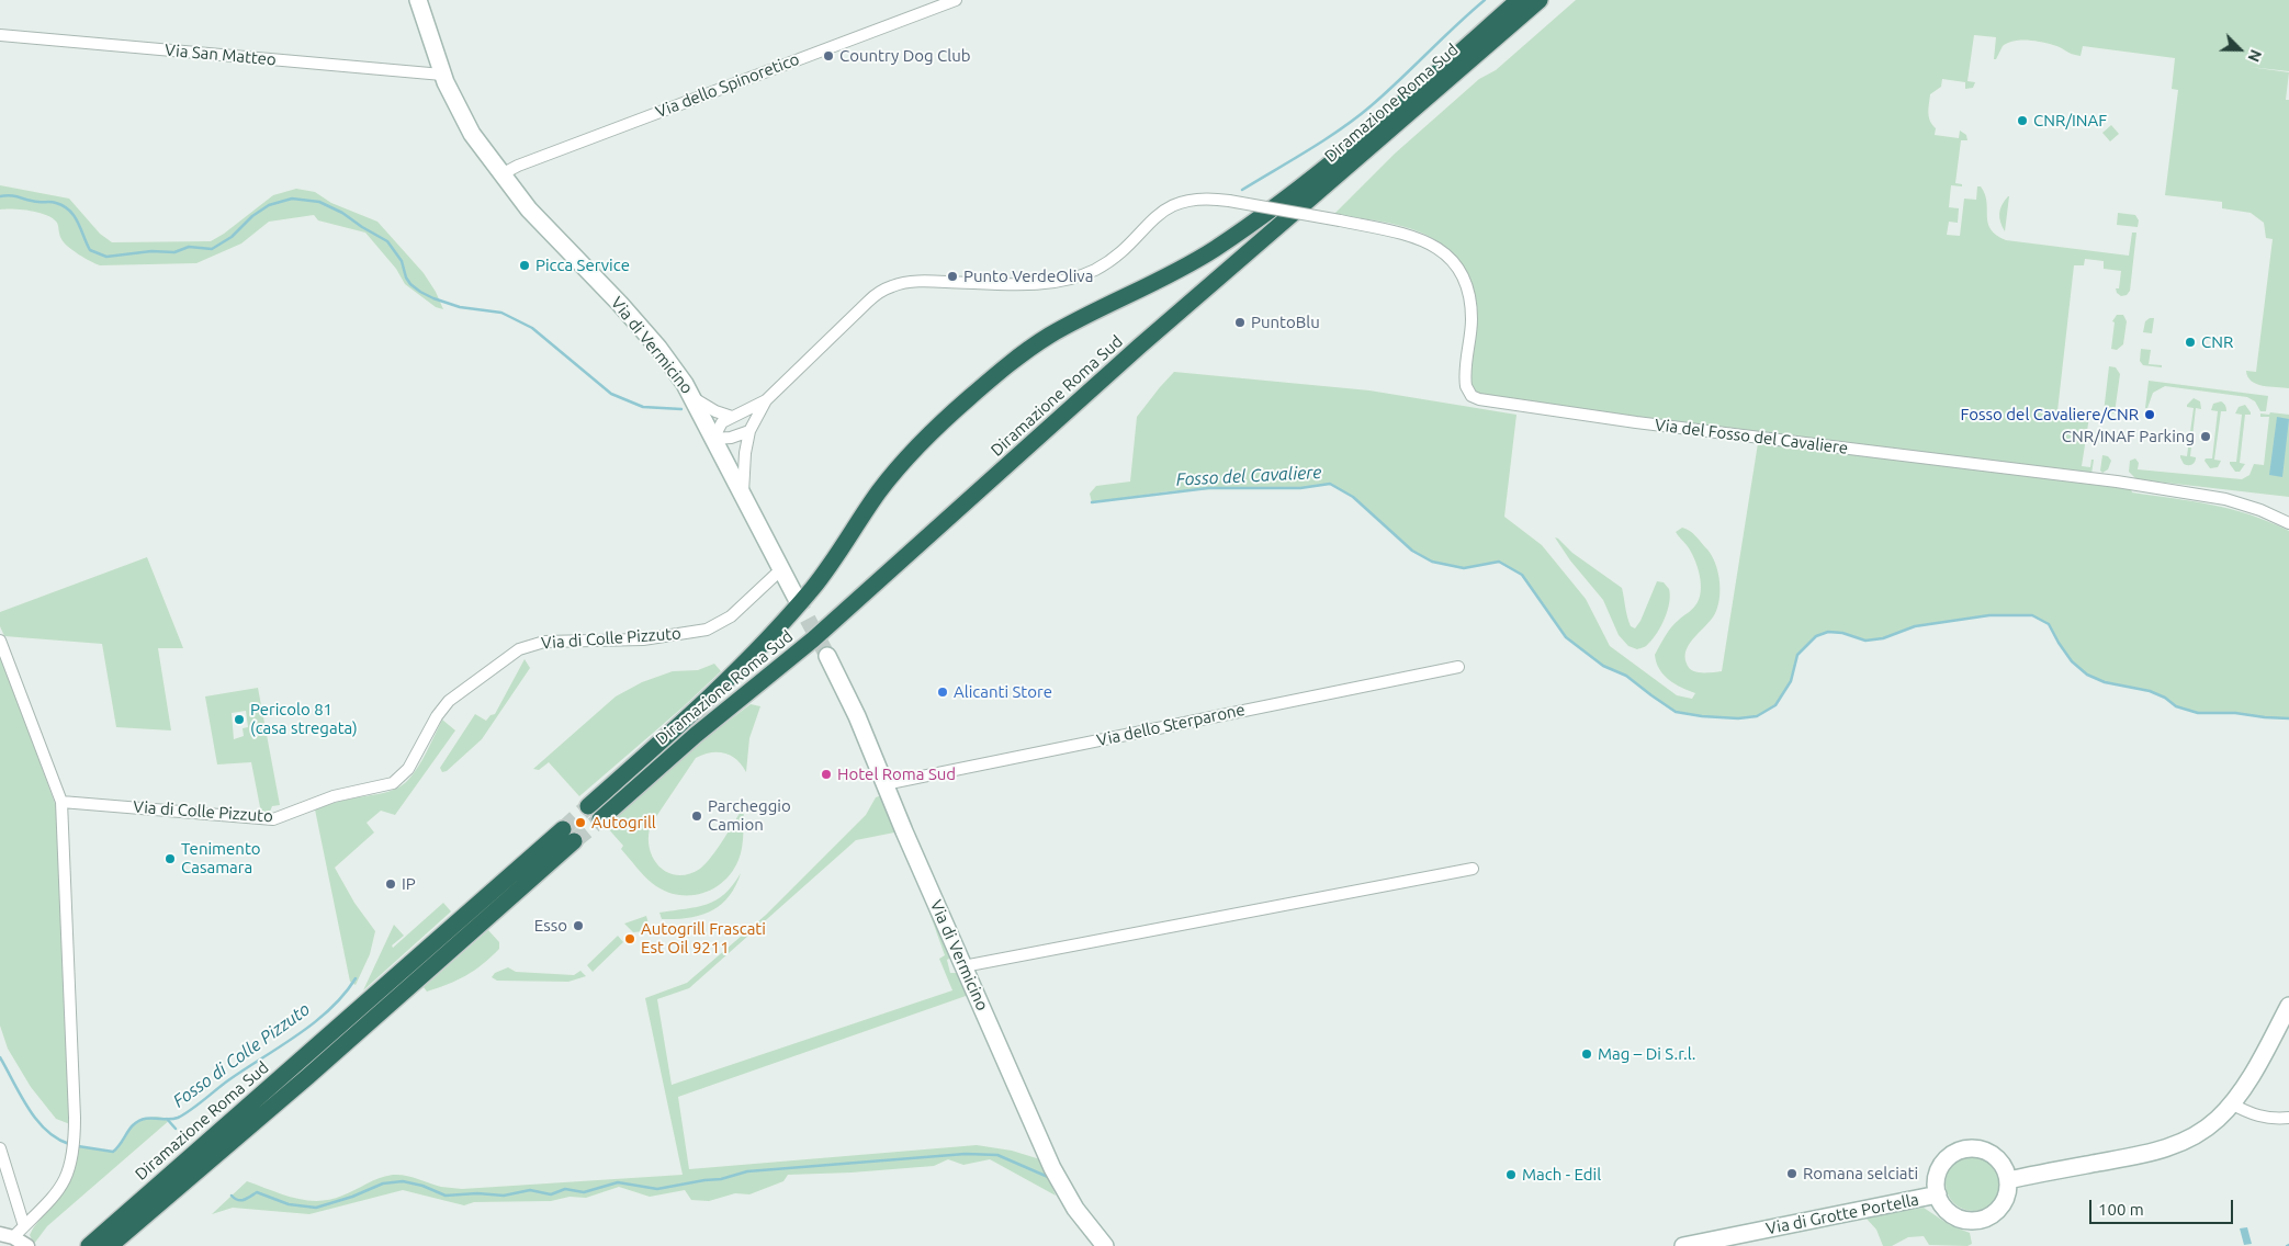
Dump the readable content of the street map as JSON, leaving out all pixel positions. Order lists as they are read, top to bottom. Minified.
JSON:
{"streets":{"highway":["Diramazione Roma Sud"],"main road":["Via di Vermicino","Via di Grotte Portella"],"street":["Via San Matteo","Via dello Spinoretico","Via del Fosso del Cavaliere","Via di Colle Pizzuto","Via dello Sterparone"]},"crossings":[["Via San Matteo","Via di Vermicino"],["Via dello Spinoretico","Via di Vermicino"],["Via di Vermicino","Via di Colle Pizzuto"],["Via di Vermicino","Via dello Sterparone"]],"water":["Fosso del Cavaliere","Fosso di Colle Pizzuto"],"places":["Country Dog Club","CNR/INAF","Picca Service","Punto VerdeOliva","PuntoBlu","CNR","Fosso del Cavaliere/CNR","CNR/INAF Parking","Alicanti Store","Pericolo 81 (casa stregata)","Hotel Roma Sud","Parcheggio Camion","Autogrill","Tenimento Casamara","IP","Esso","Autogrill Frascati Est Oil 9211","Mag – Di S.r.l.","Romana selciati","Mach - Edil"],"scale_bar":"100 m","north":"bottom right"}
